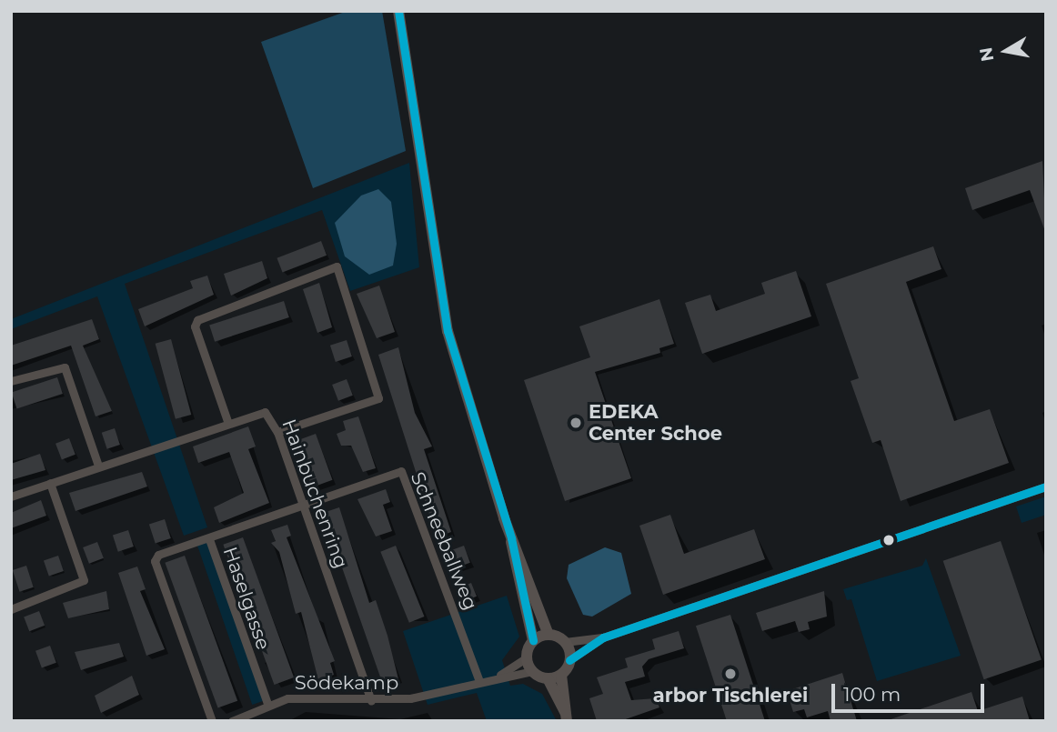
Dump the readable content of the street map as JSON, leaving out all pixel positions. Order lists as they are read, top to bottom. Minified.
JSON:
{"streets":{"street":["Hainbuchenring","Schneeballweg","Haselgasse","Södekamp"]},"crossings":[["Hainbuchenring","Schneeballweg"],["Hainbuchenring","Södekamp"],["Schneeballweg","Södekamp"],["Haselgasse","Södekamp"]],"places":["EDEKA Center Schoe","arbor Tischlerei"],"scale_bar":"100 m","north":"left"}
